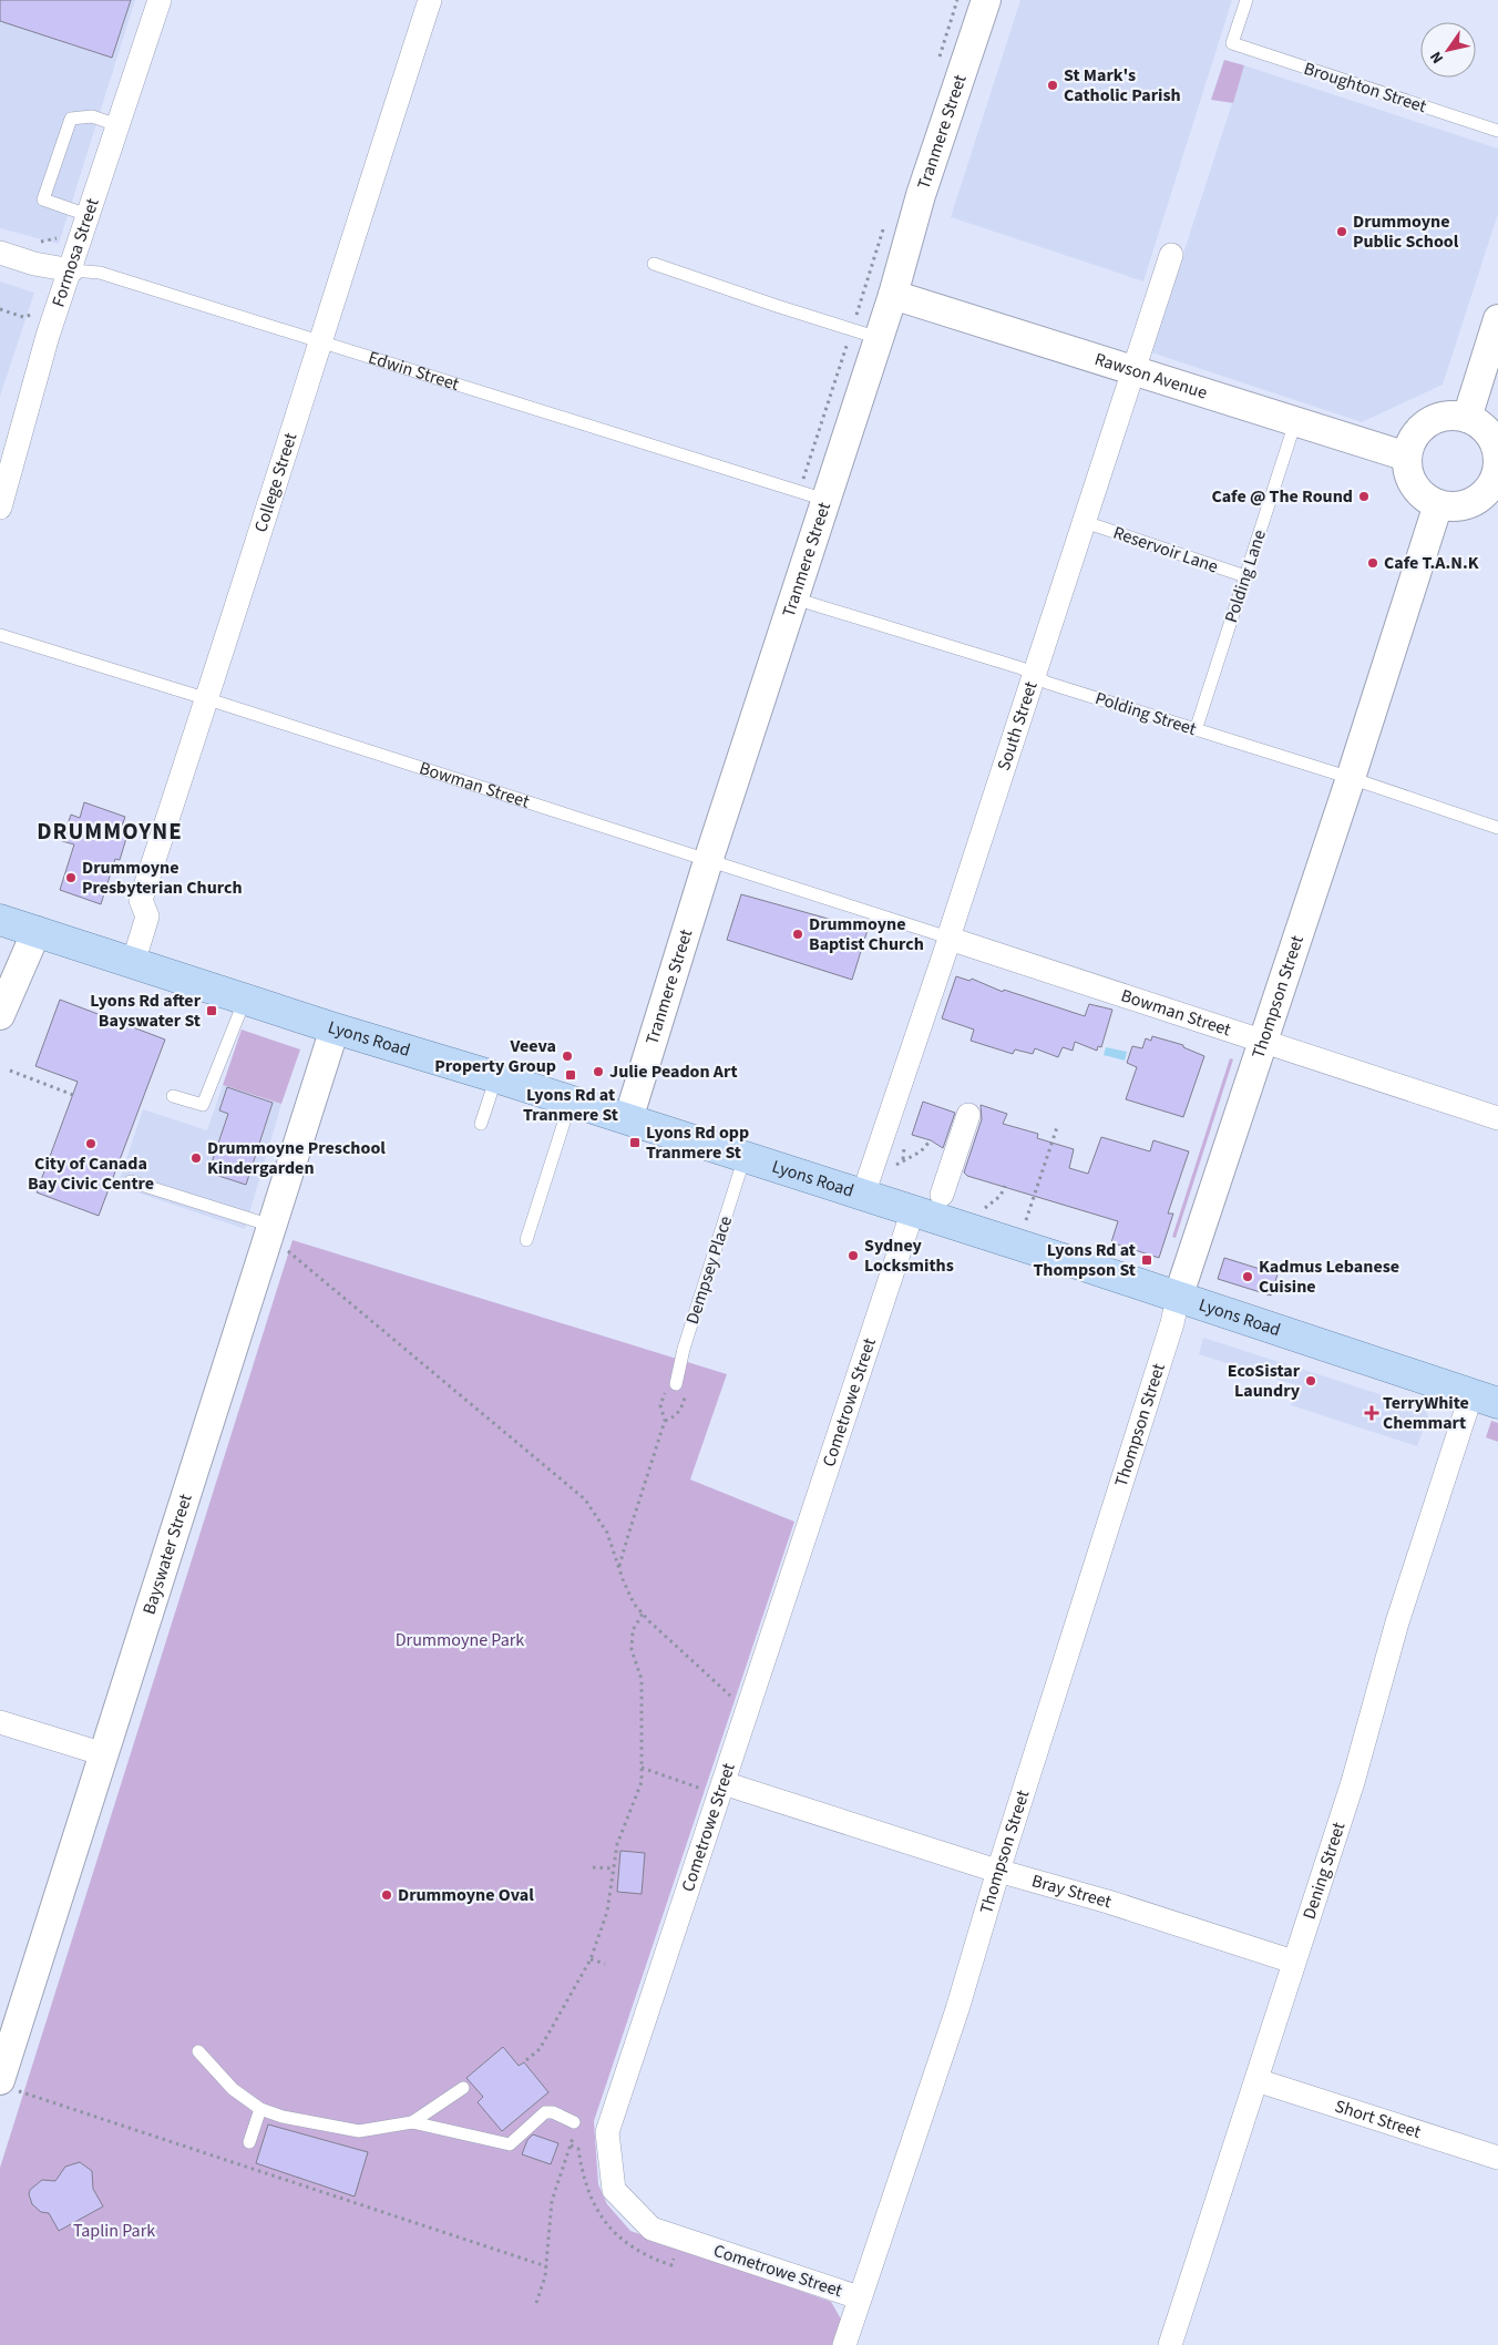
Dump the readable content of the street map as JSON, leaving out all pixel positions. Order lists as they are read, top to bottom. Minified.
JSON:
{"streets":{"main road":["Lyons Road"],"street":["Tranmere Street","Formosa Street","Edwin Street","Rawson Avenue","College Street","South Street","Bowman Street","Thompson Street","Cometrowe Street","Bayswater Street","Dening Street","Bray Street","Short Street"],"lane":["Broughton Street","Reservoir Lane","Polding Lane","Polding Street","Dempsey Place"]},"crossings":[["Tranmere Street","Edwin Street"],["Tranmere Street","Rawson Avenue"],["Tranmere Street","Polding Street"],["Tranmere Street","Bowman Street"],["Tranmere Street","Lyons Road"],["Formosa Street","Edwin Street"],["Edwin Street","College Street"],["Rawson Avenue","Polding Lane"],["Rawson Avenue","South Street"],["Rawson Avenue","Thompson Street"],["College Street","Bowman Street"],["College Street","Lyons Road"],["Reservoir Lane","Polding Lane"],["Reservoir Lane","South Street"],["Polding Lane","Polding Street"],["Polding Street","South Street"],["Polding Street","Thompson Street"],["South Street","Bowman Street"],["South Street","Lyons Road"],["Bowman Street","Thompson Street"],["Thompson Street","Lyons Road"],["Thompson Street","Cometrowe Street"],["Thompson Street","Bray Street"],["Lyons Road","Dempsey Place"],["Lyons Road","Cometrowe Street"],["Lyons Road","Bayswater Street"],["Lyons Road","Dening Street"],["Cometrowe Street","Bray Street"],["Dening Street","Bray Street"],["Dening Street","Short Street"]],"districts":["DRUMMOYNE"],"parks":["Drummoyne Park","Taplin Park"],"places":{"other":["St Mark's Catholic Parish","Drummoyne Public School","Cafe @ The Round","Cafe T.A.N.K","Drummoyne Presbyterian Church","Drummoyne Baptist Church","Veeva Property Group","Julie Peadon Art","City of Canada Bay Civic Centre","Drummoyne Preschool Kindergarden","Sydney Locksmiths","Kadmus Lebanese Cuisine","EcoSistar Laundry","Drummoyne Oval"],"transit":["Lyons Rd after Bayswater St","Lyons Rd at Tranmere St","Lyons Rd opp Tranmere St","Lyons Rd at Thompson St"],"health":["TerryWhite Chemmart"]},"north":"bottom left"}
